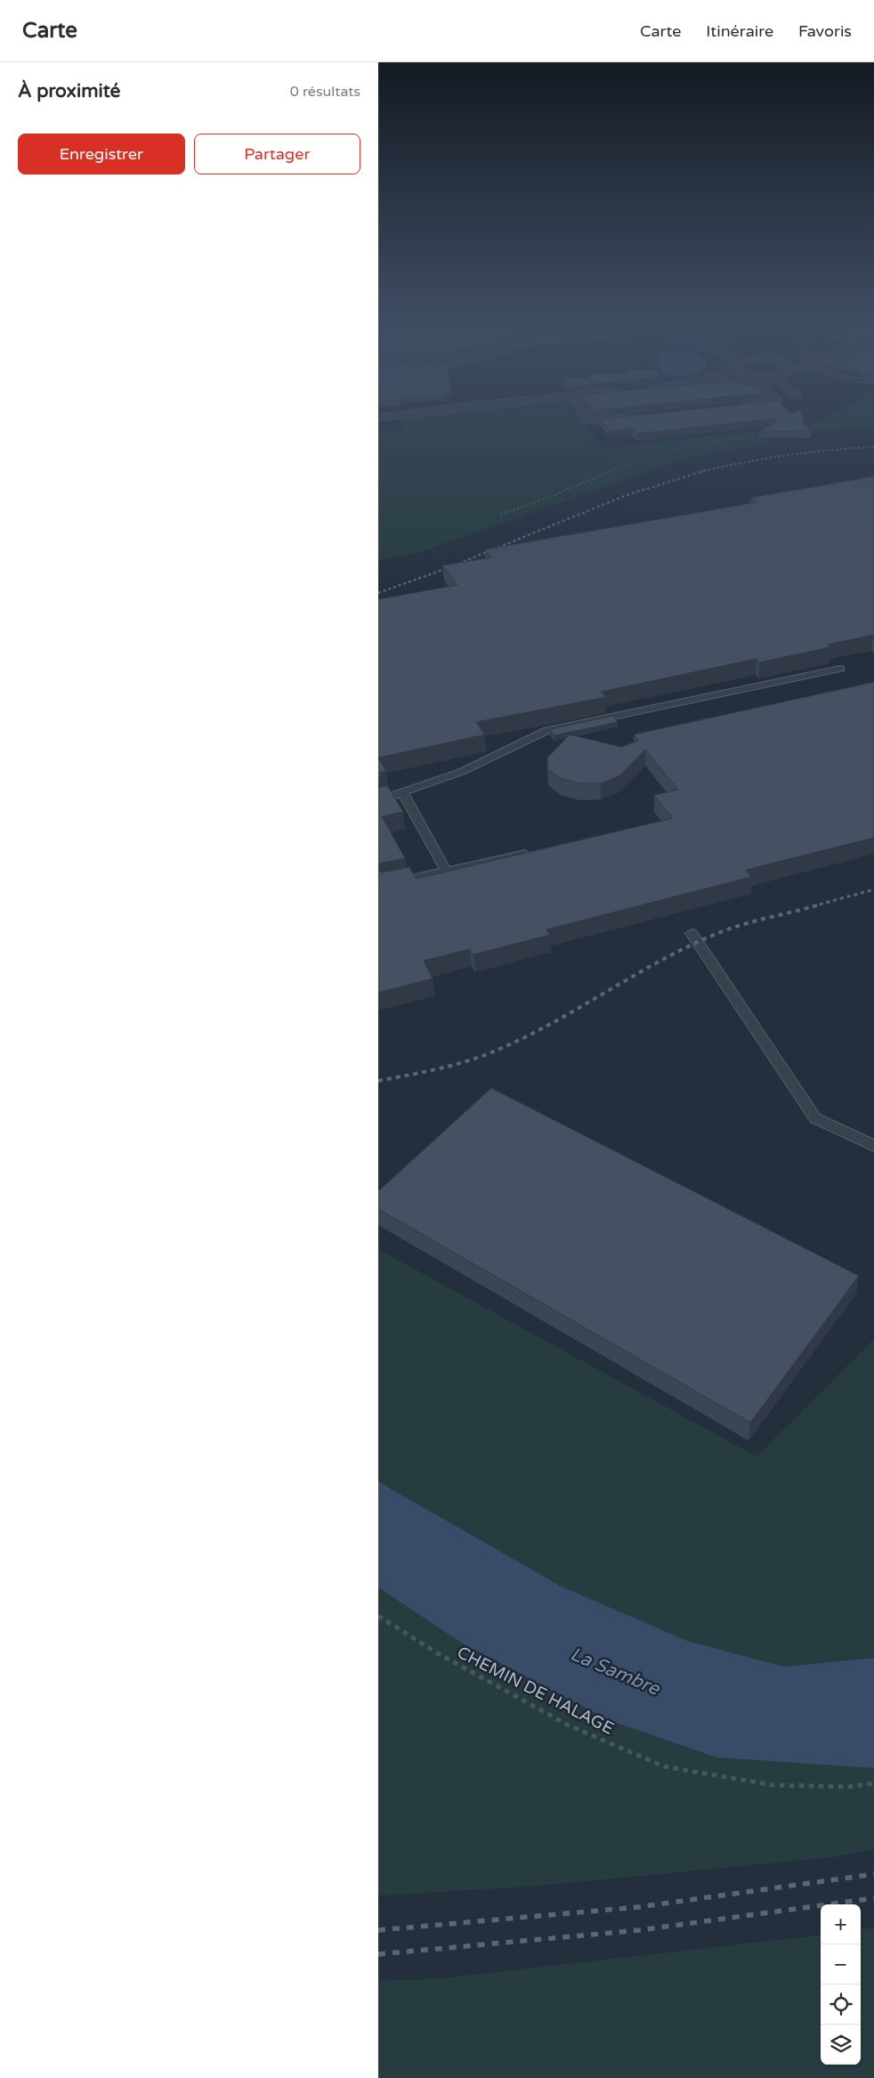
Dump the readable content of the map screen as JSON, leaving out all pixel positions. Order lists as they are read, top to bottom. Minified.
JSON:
{"streets":{"path":["CHEMIN DE HALAGE"]},"water":["La Sambre"],"page":{"header":"Carte","nav":["Carte","Itinéraire","Favoris"],"heading":["À proximité","0 résultats"],"buttons":["Enregistrer","Partager"],"map_buttons":["+","−"]}}
